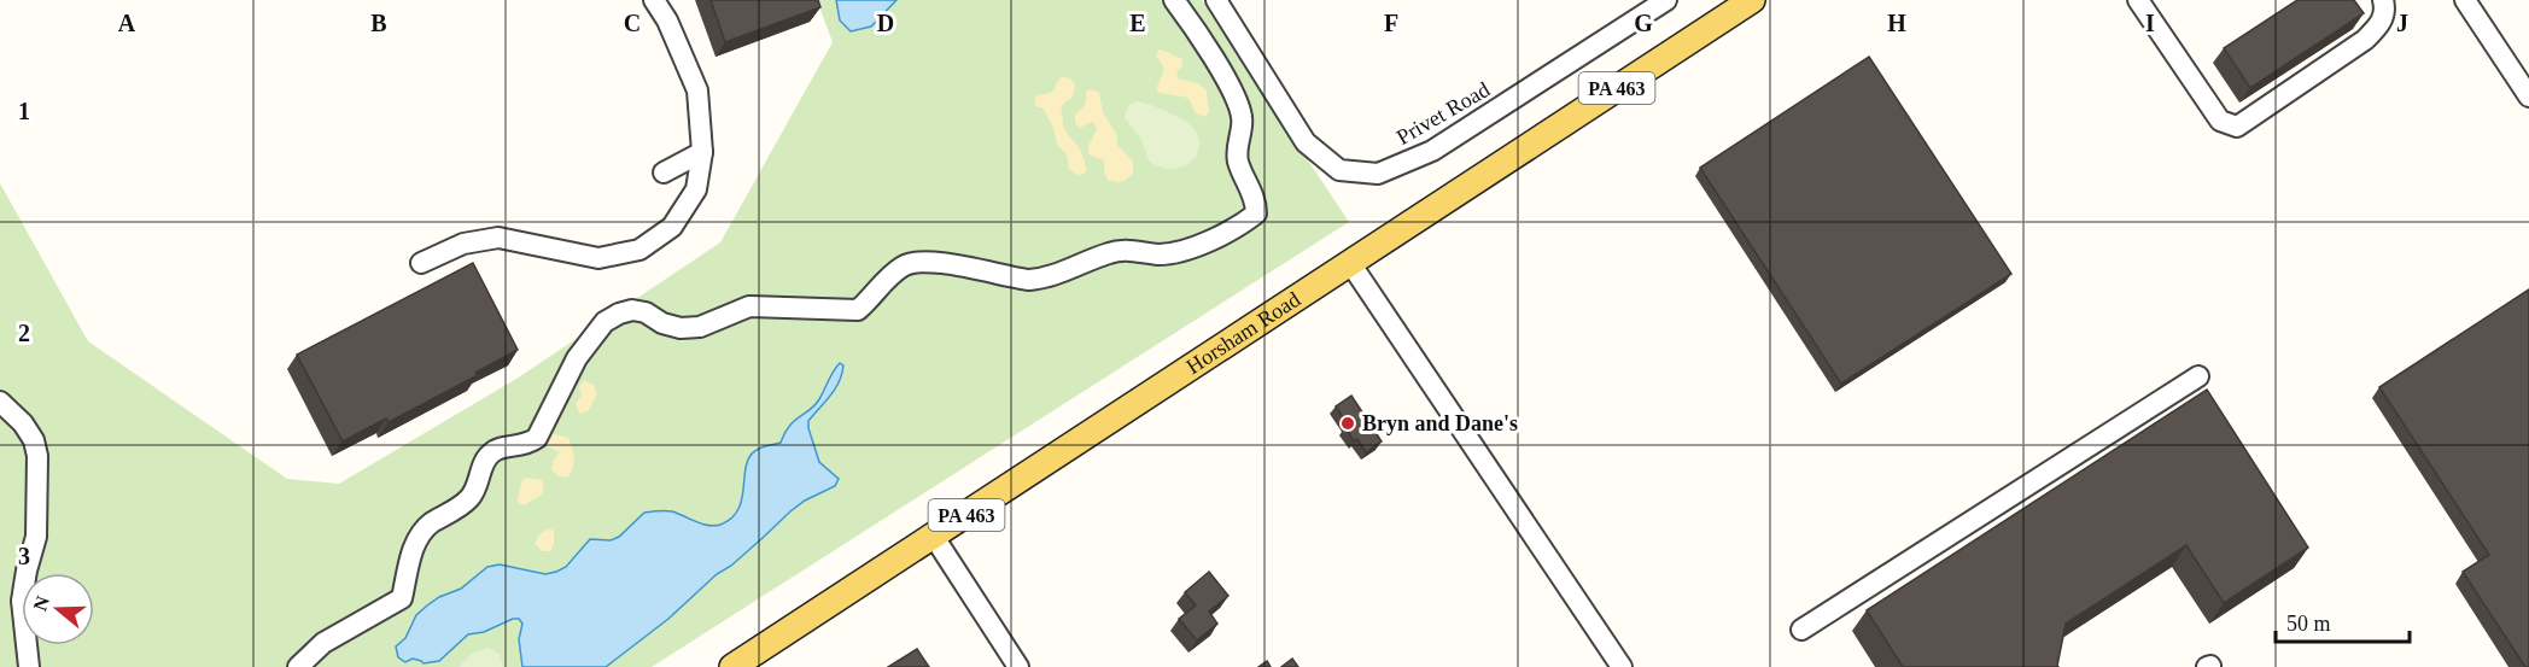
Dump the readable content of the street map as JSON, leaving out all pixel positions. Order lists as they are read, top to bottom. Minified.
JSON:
{"streets":{"main road":["PA 463","Horsham Road"],"street":["Privet Road"]},"places":["Bryn and Dane's"],"scale_bar":"50 m","north":"left","grid":{"columns":["A","B","C","D","E","F","G","H","I","J"],"rows":["1","2","3"]}}
